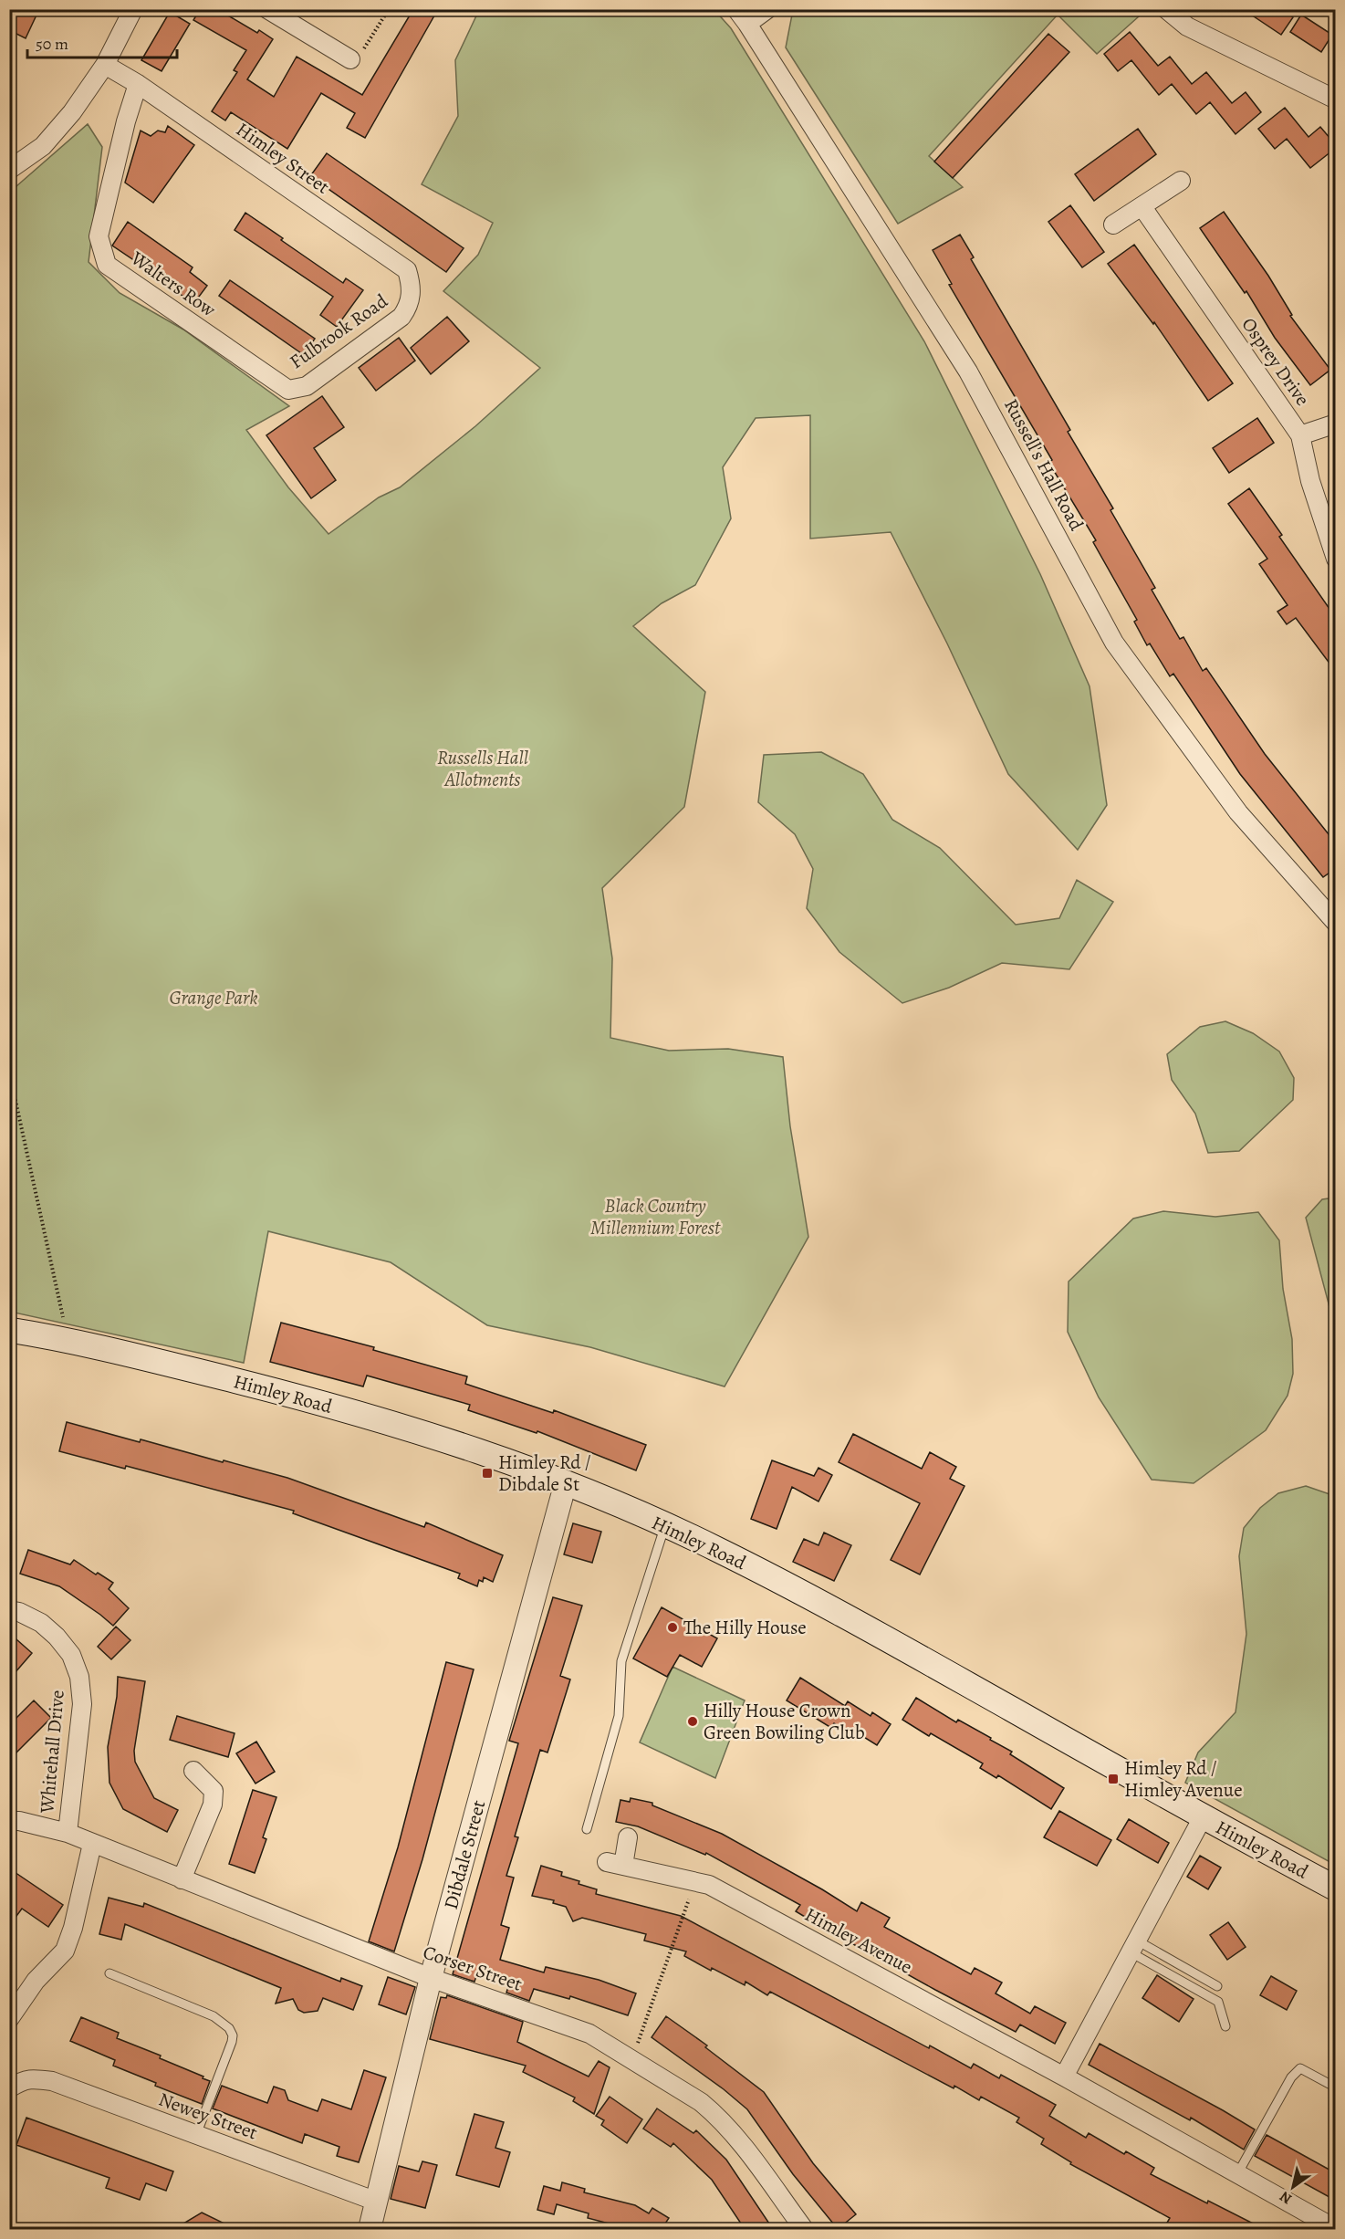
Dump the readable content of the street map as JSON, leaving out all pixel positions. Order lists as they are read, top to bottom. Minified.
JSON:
{"streets":{"main road":["Himley Road"],"street":["Himley Street","Walters Row","Fulbrook Road","Osprey Drive","Russell's Hall Road","Whitehall Drive","Dibdale Street","Himley Avenue","Corser Street","Newey Street"]},"crossings":[["Himley Street","Walters Row"],["Himley Street","Fulbrook Road"],["Walters Row","Fulbrook Road"],["Himley Road","Dibdale Street"],["Whitehall Drive","Corser Street"],["Dibdale Street","Corser Street"],["Dibdale Street","Newey Street"]],"parks":["Russells Hall Allotments","Grange Park","Black Country Millennium Forest"],"places":{"transit":["Himley Rd / Dibdale St","Himley Rd / Himley Avenue"],"other":["The Hilly House","Hilly House Crown Green Bowiling Club"]},"scale_bar":"50 m","north":"bottom left"}
